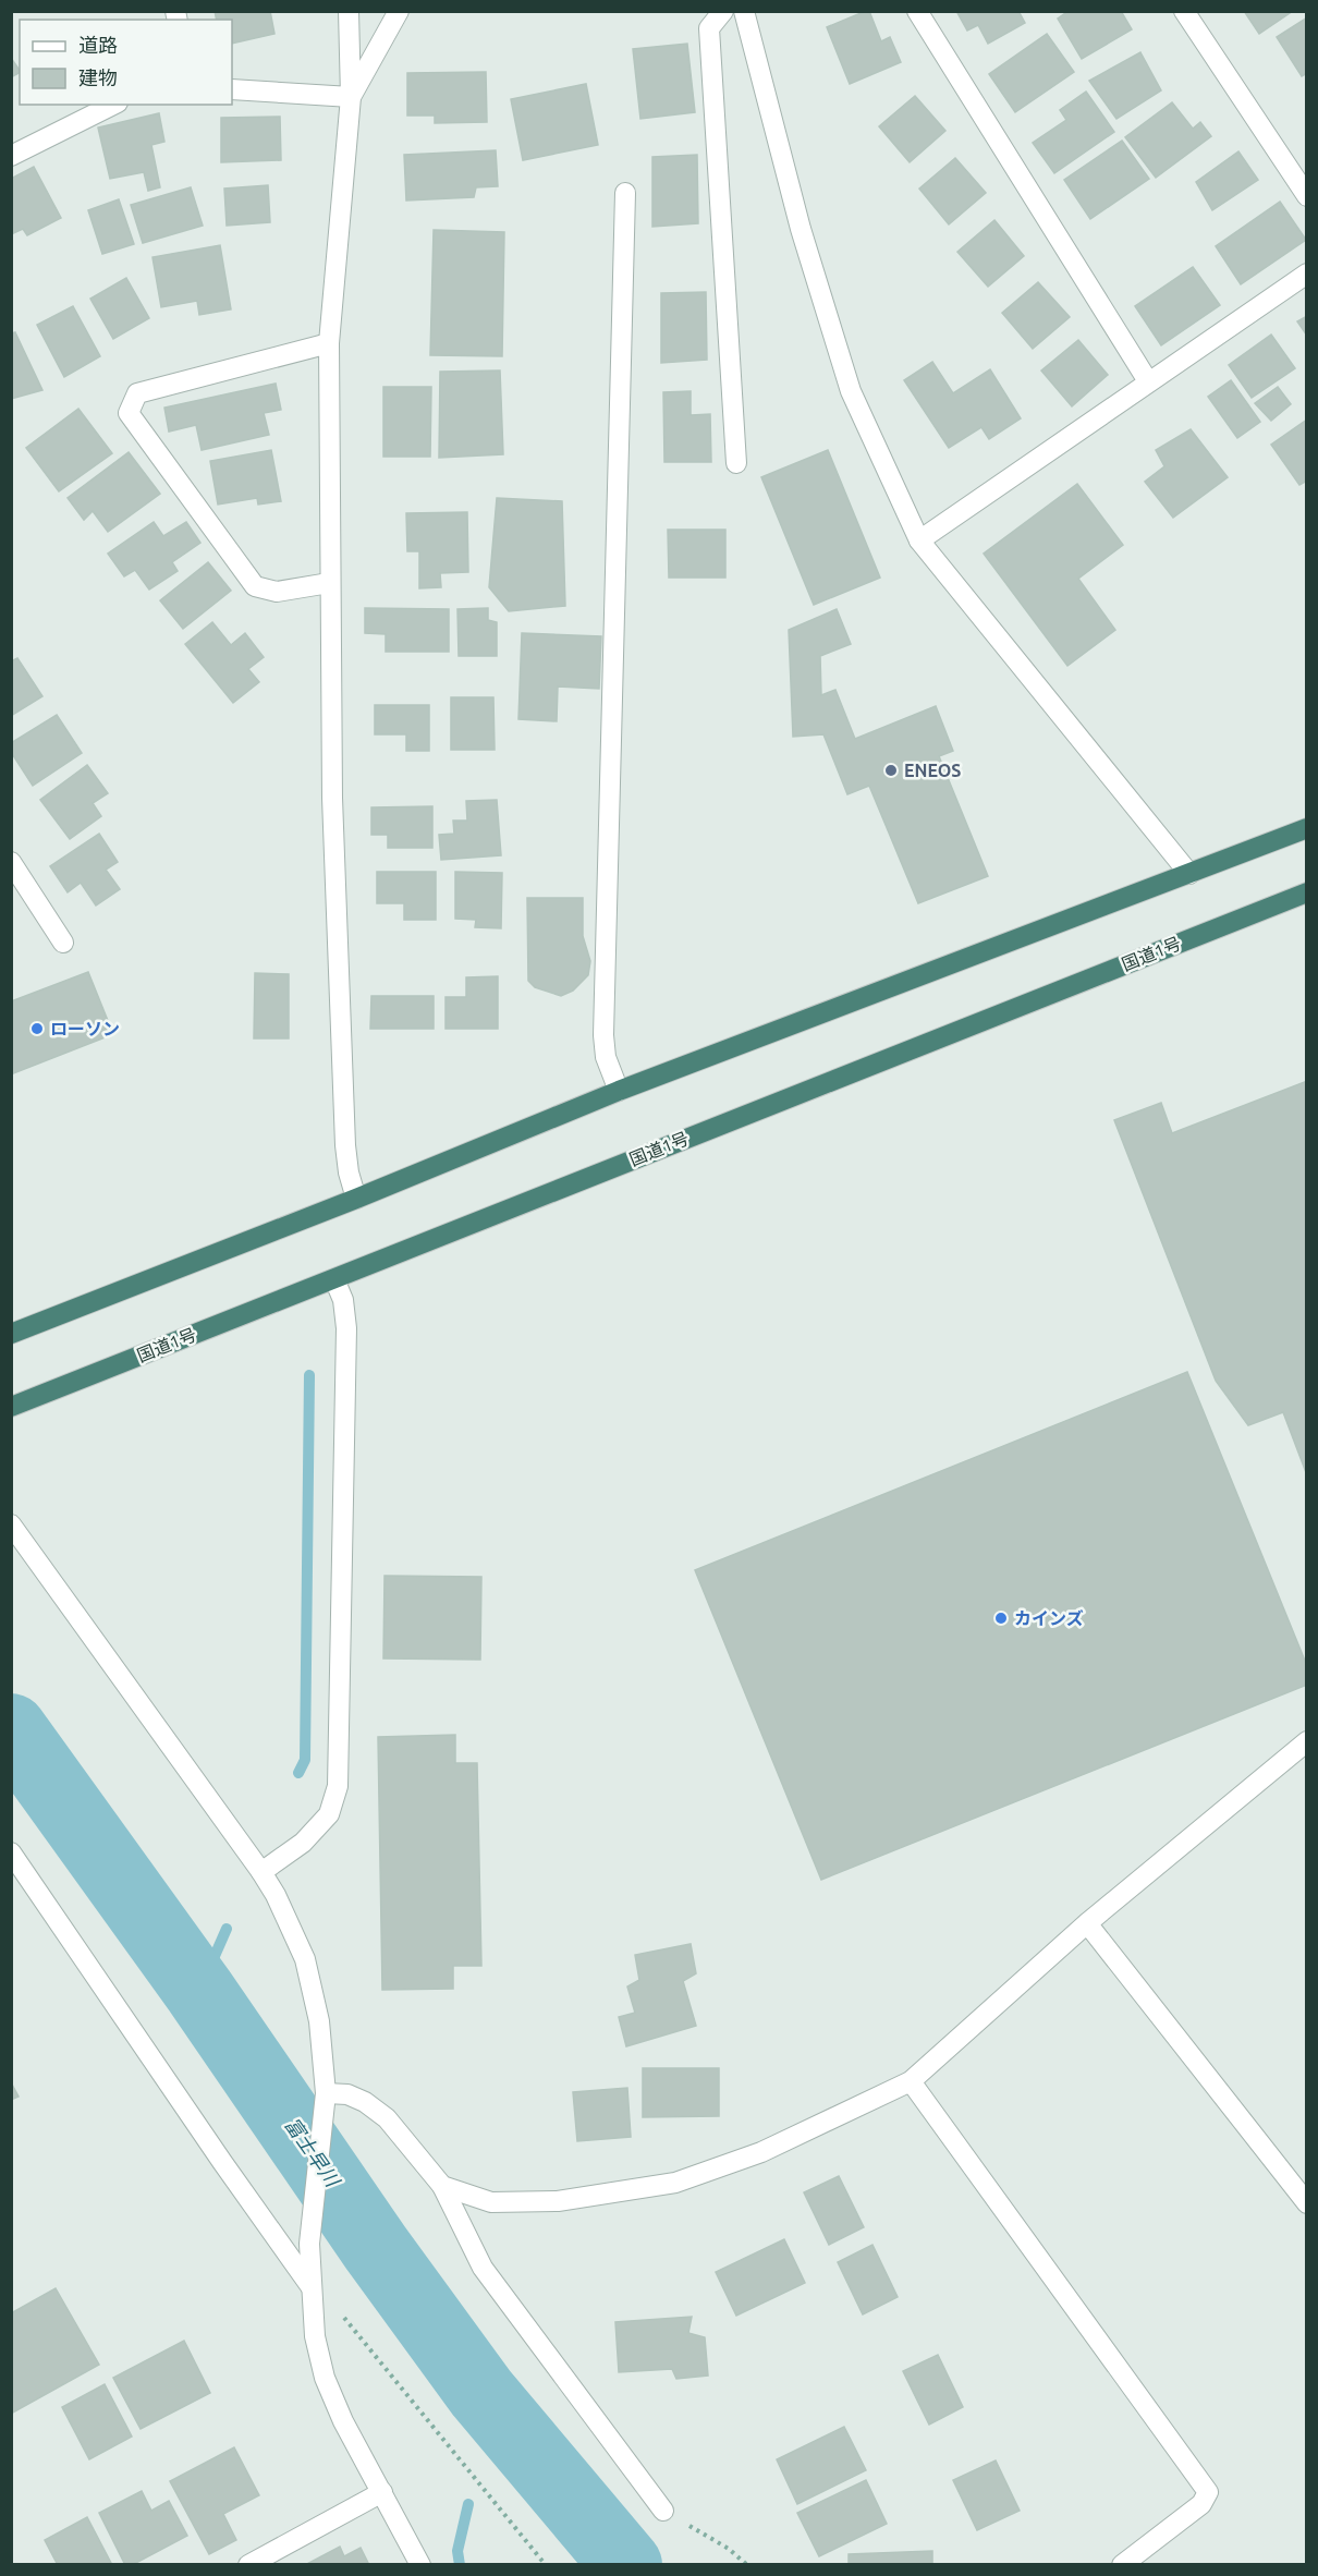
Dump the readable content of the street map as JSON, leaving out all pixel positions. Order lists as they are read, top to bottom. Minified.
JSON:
{"streets":{"highway":["国道1号"]},"water":["富士早川"],"places":["ENEOS","ローソン","カインズ"],"legend":["道路","建物"]}
